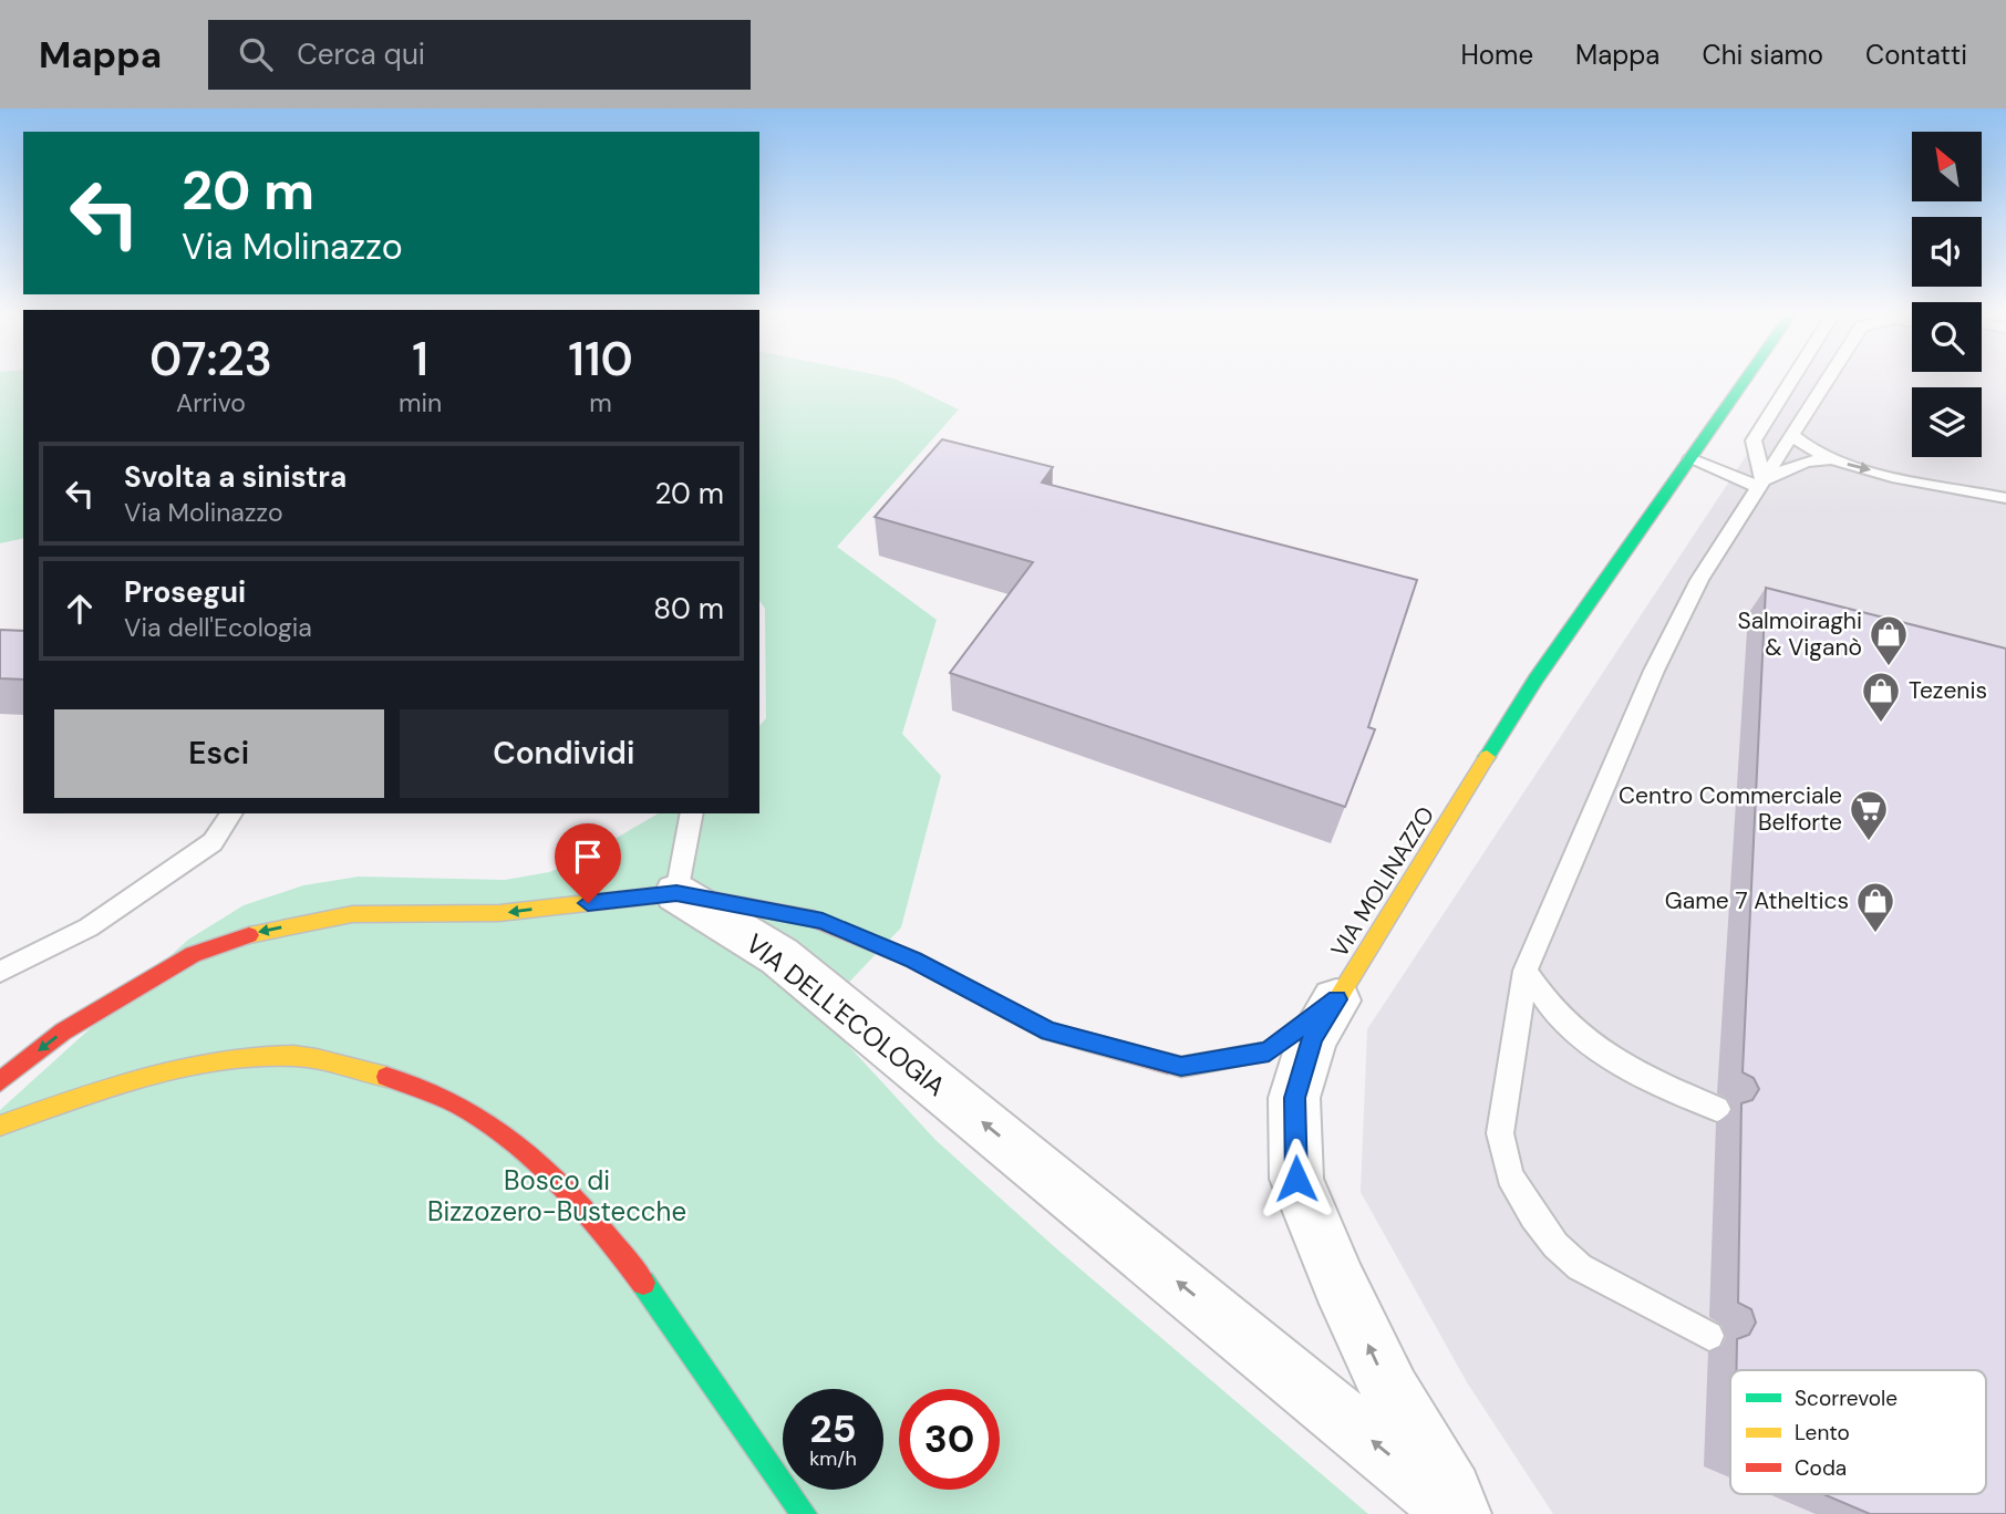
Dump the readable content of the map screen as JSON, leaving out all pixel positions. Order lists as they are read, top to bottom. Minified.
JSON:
{"streets":{"street":["VIA MOLINAZZO","VIA DELL'ECOLOGIA"]},"crossings":[["VIA MOLINAZZO","VIA DELL'ECOLOGIA"]],"one_way":["VIA DELL'ECOLOGIA"],"parks":["Bosco di Bizzozero-Bustecche"],"places":{"shop":["Salmoiraghi & Viganò","Tezenis","Game 7 Atheltics"],"supermarket":["Centro Commerciale Belforte"]},"legend":["Scorrevole","Lento","Coda"],"north":"top left","page":{"header":"Mappa","search":"Cerca qui","nav":["Home","Mappa","Chi siamo","Contatti"],"turn":["20 m","Via Molinazzo"],"eta":["07:23","Arrivo","1","min","110","m"],"list":[{"name":"Svolta a sinistra","note":"Via Molinazzo","value":"20 m"},{"name":"Prosegui","note":"Via dell'Ecologia","value":"80 m"}],"buttons":["Esci","Condividi"],"speed":"25 km/h","limit":"30"}}
